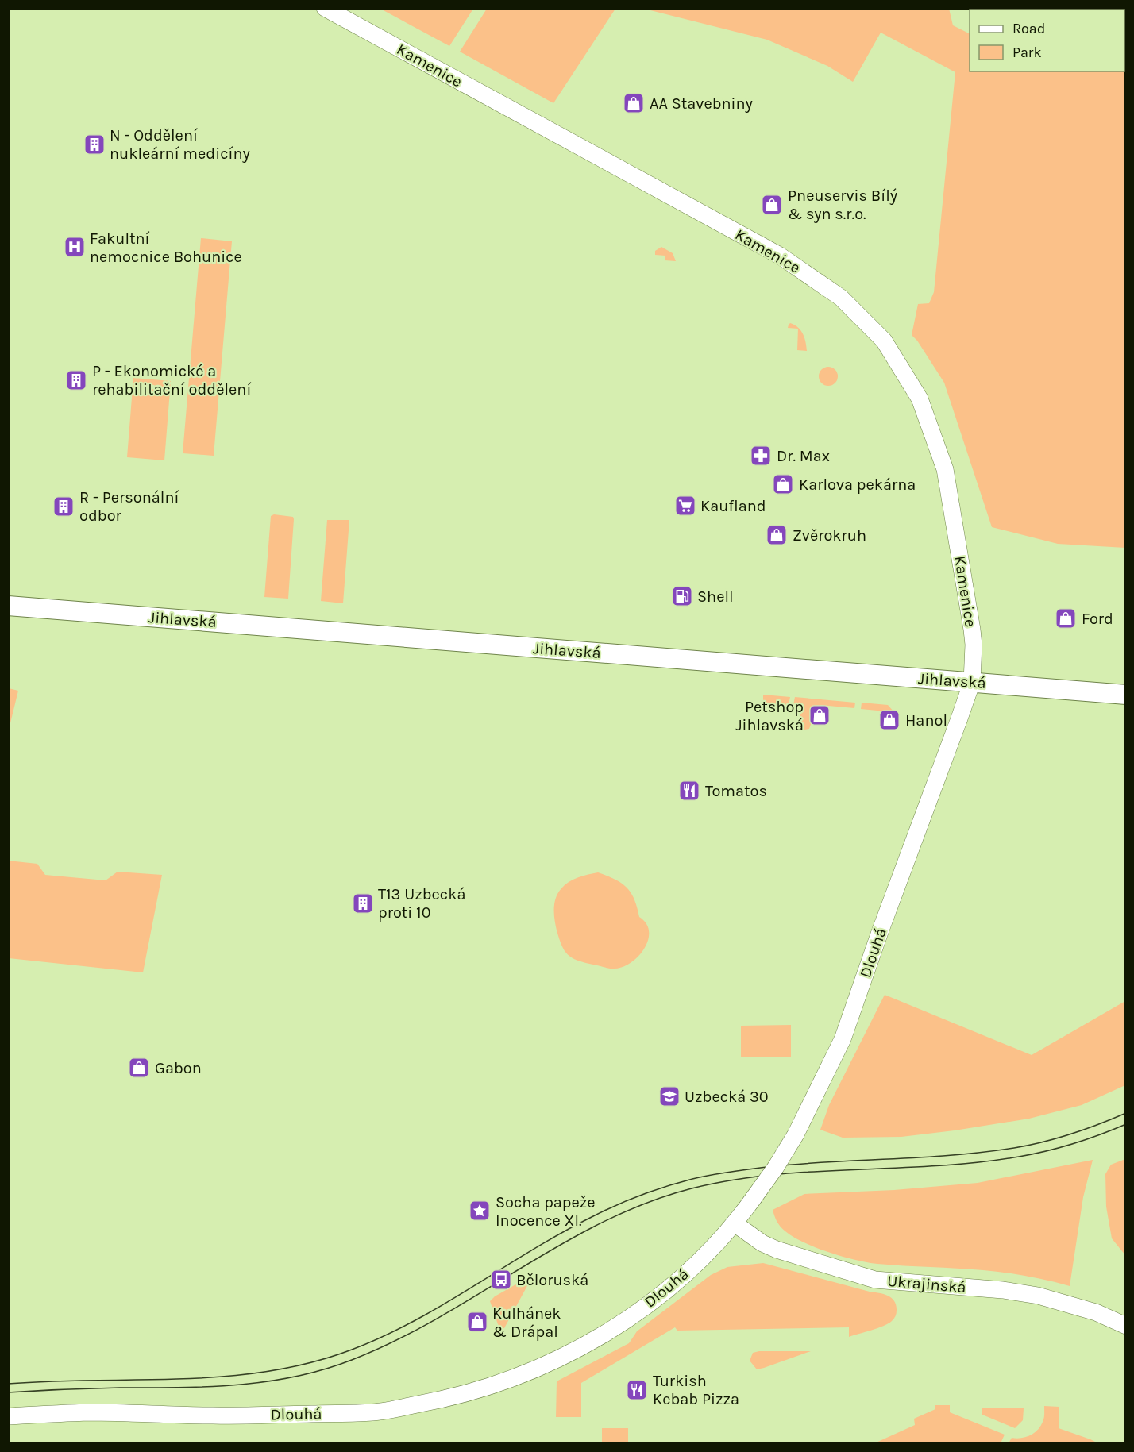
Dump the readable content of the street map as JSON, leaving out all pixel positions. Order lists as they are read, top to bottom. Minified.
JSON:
{"streets":{"main road":["Jihlavská"],"street":["Kamenice","Dlouhá","Ukrajinská"]},"crossings":[["Kamenice","Jihlavská"],["Kamenice","Dlouhá"],["Jihlavská","Dlouhá"],["Dlouhá","Ukrajinská"]],"places":{"shop":["AA Stavebniny","Pneuservis Bílý & syn s.r.o.","Karlova pekárna","Zvěrokruh","Ford","Petshop Jihlavská","Hanol","Gabon","Kulhánek & Drápal"],"building":["N - Oddělení nukleární medicíny","P - Ekonomické a rehabilitační oddělení","R - Personální odbor","T13 Uzbecká proti 10"],"hospital":["Fakultní nemocnice Bohunice"],"pharmacy":["Dr. Max"],"supermarket":["Kaufland"],"fuel station":["Shell"],"restaurant":["Tomatos","Turkish Kebab Pizza"],"school or university":["Uzbecká 30"],"place":["Socha papeže Inocence XI."],"bus stop":["Běloruská"]},"legend":["Road","Park"]}
